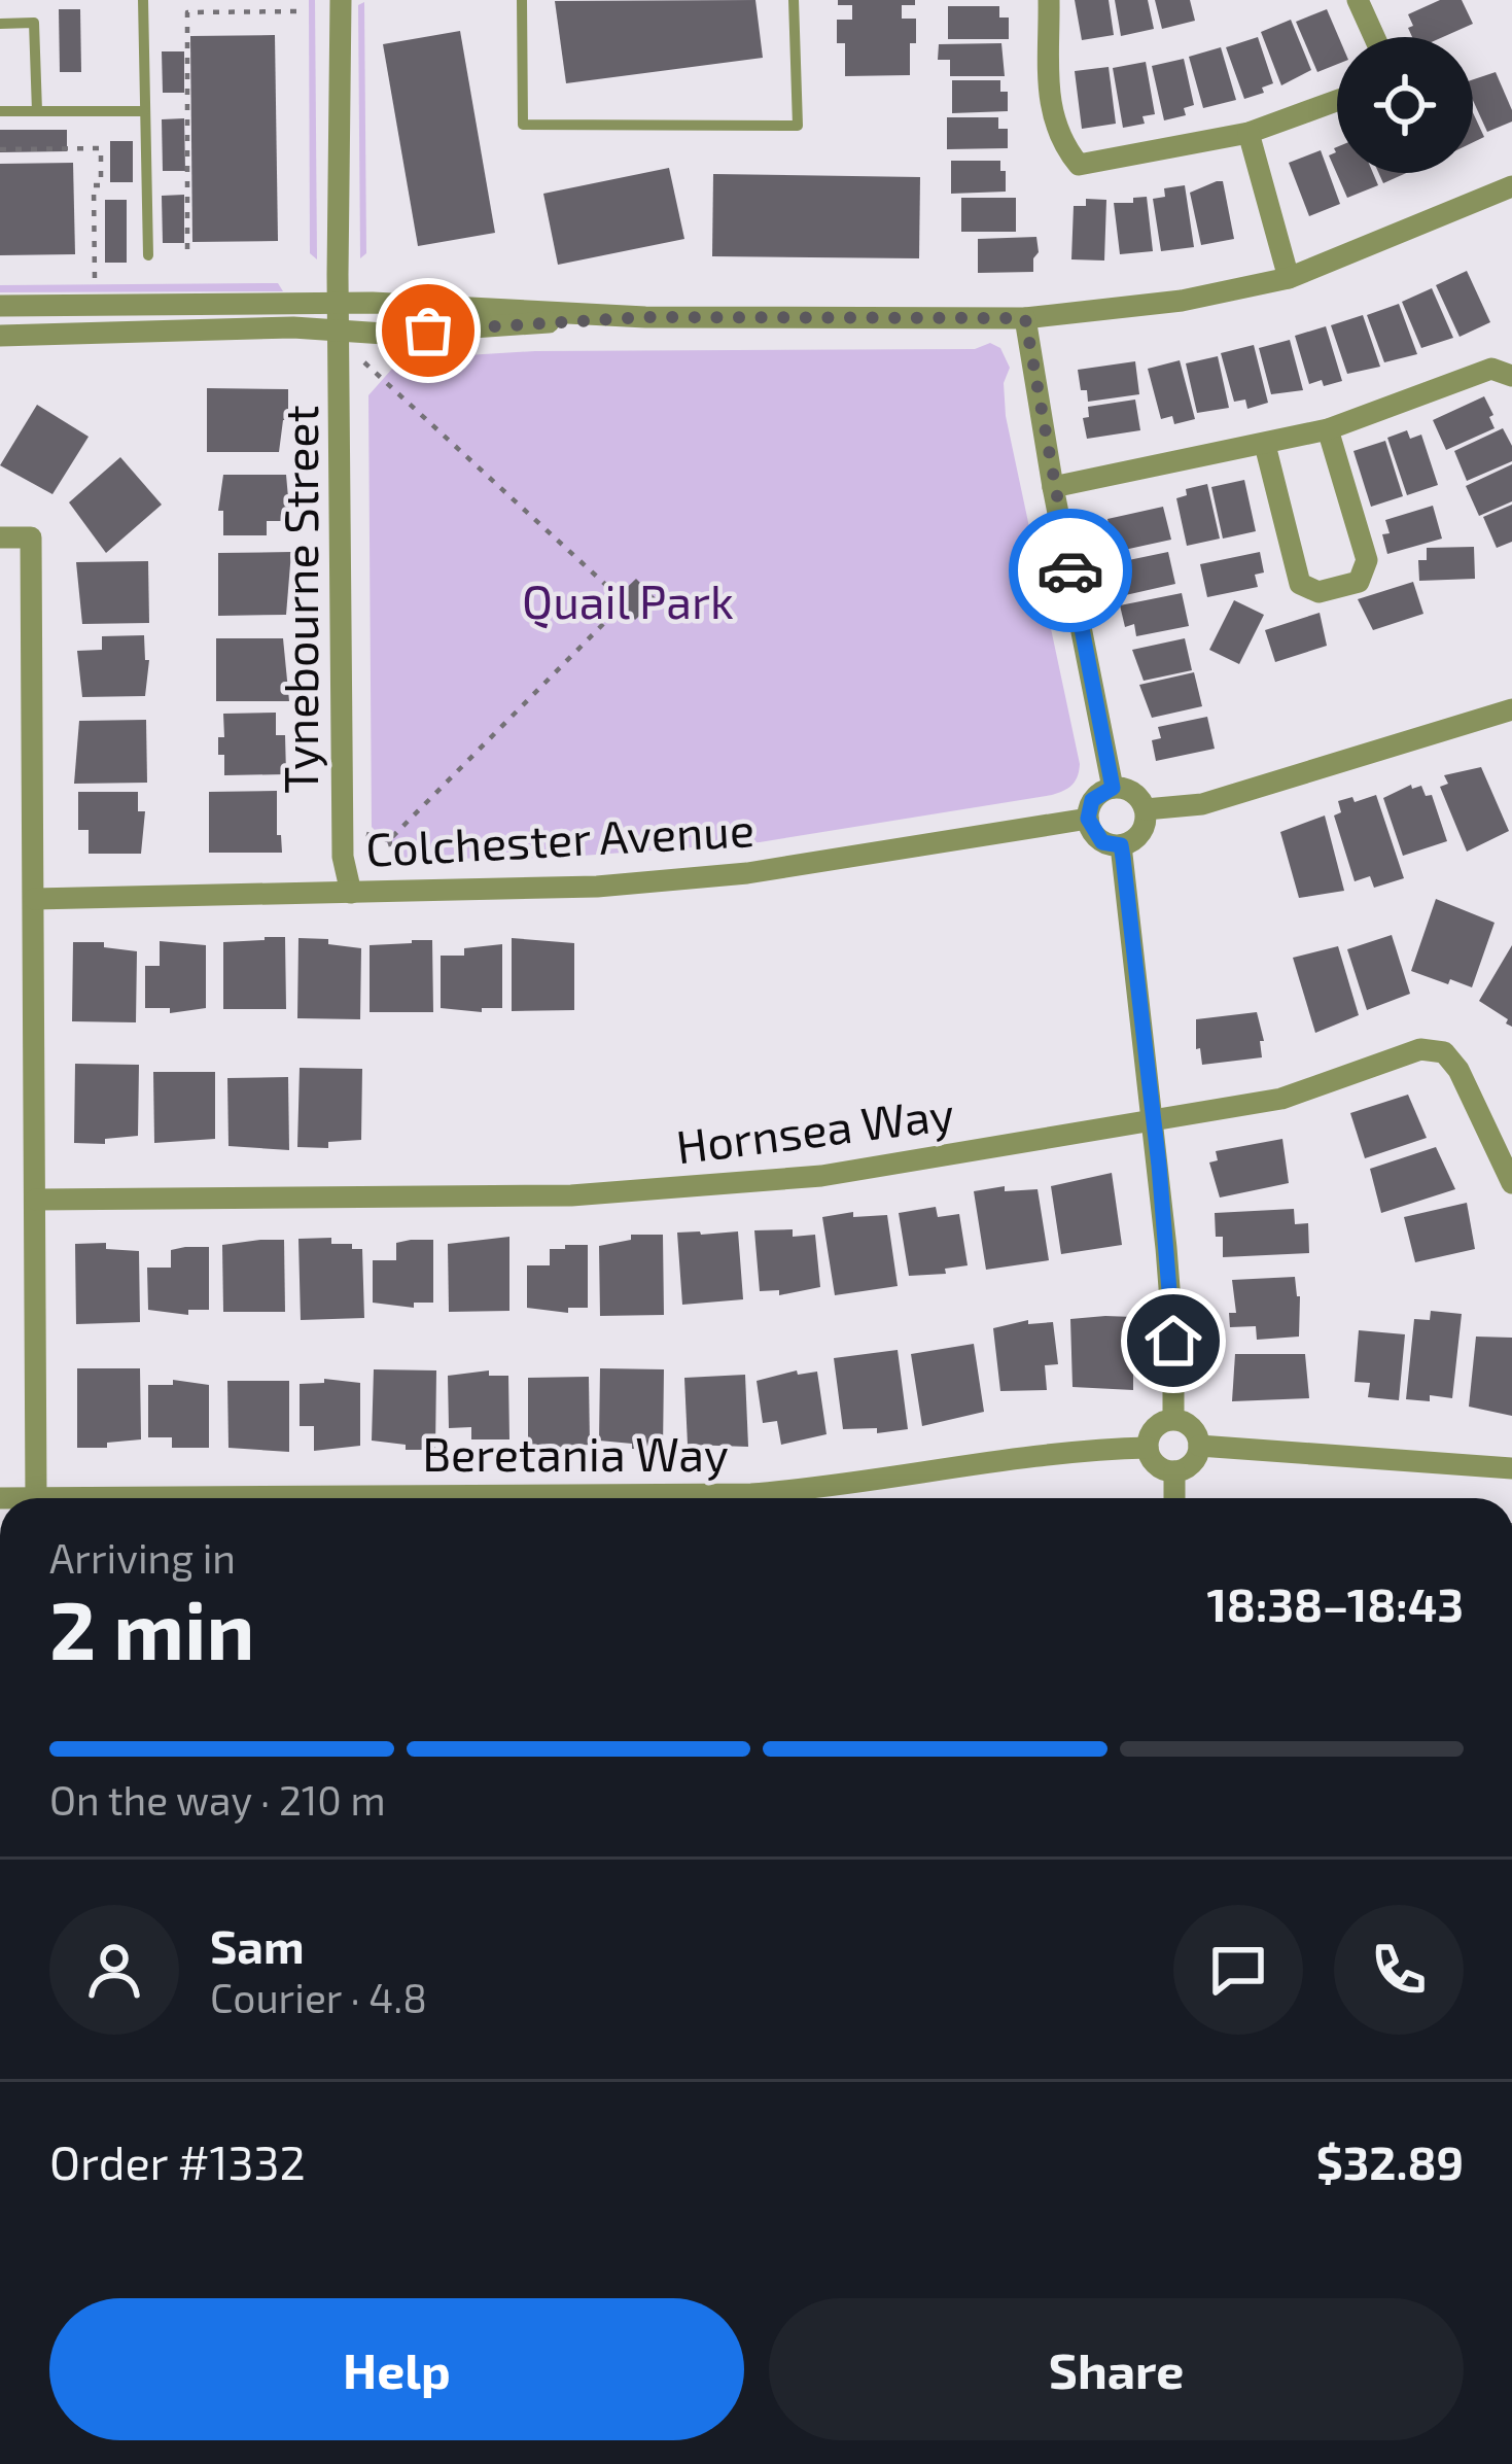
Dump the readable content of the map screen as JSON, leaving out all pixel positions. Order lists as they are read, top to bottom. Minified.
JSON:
{"streets":{"street":["Tynebourne Street","Colchester Avenue","Hornsea Way","Beretania Way"]},"crossings":[["Tynebourne Street","Colchester Avenue"]],"parks":["Quail Park"],"page":{"heading":["2 min","Arriving in","18:38–18:43"],"panel":["Sam","Courier · 4.8","Order #1332","$32.89"],"bar":"On the way · 210 m","buttons":["Help","Share"]}}
